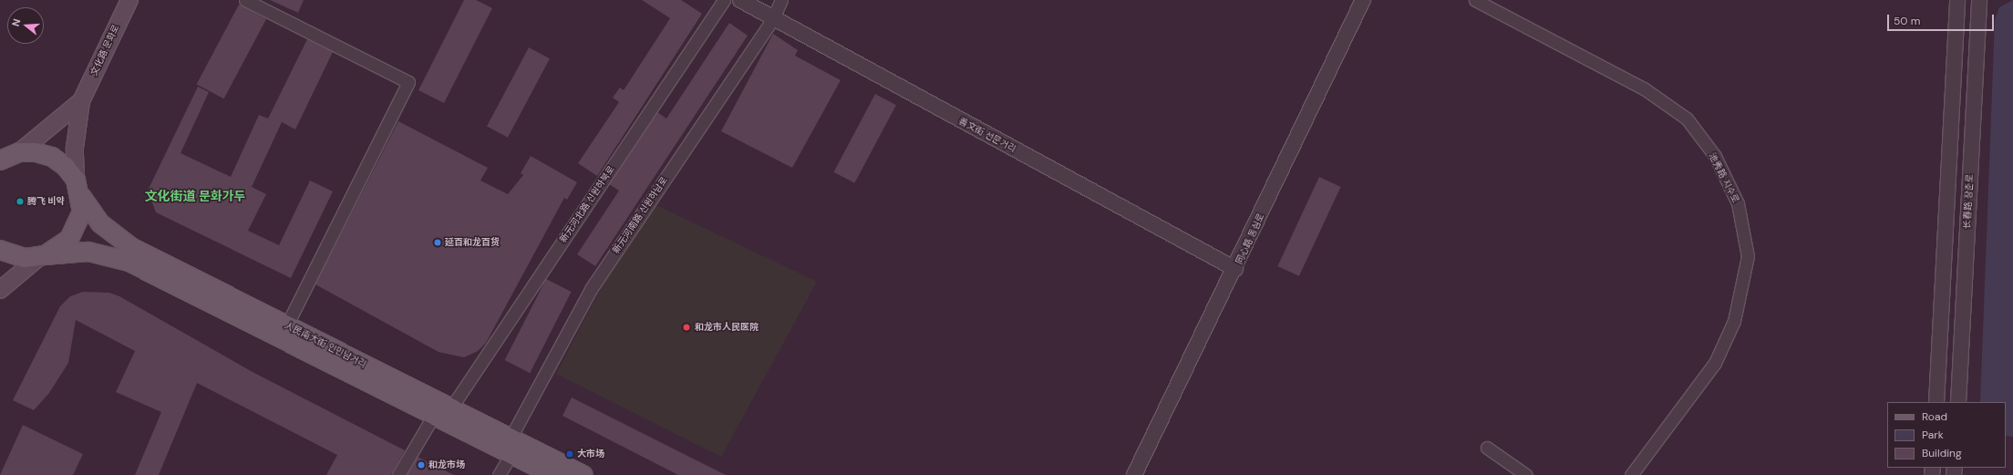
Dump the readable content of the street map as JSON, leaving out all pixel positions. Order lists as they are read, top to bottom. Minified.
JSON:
{"streets":{"main road":["文化路 문화로","人民南大街 인민남거리"],"street":["善文街 선문거리","池秀路 지수로","长春路 장춘로","新元河北路 신원하북로","新元河南路 신원하남로","同心路 동심로"]},"crossings":[["文化路 문화로","人民南大街 인민남거리"],["善文街 선문거리","新元河南路 신원하남로"],["善文街 선문거리","同心路 동심로"],["新元河北路 신원하북로","人民南大街 인민남거리"],["新元河南路 신원하남로","人民南大街 인민남거리"]],"districts":["文化街道 문화가두"],"places":["腾飞 비약","延百和龙百货","和龙市人民医院","大市场","和龙市场"],"legend":["Road","Park","Building"],"scale_bar":"50 m","north":"left"}
